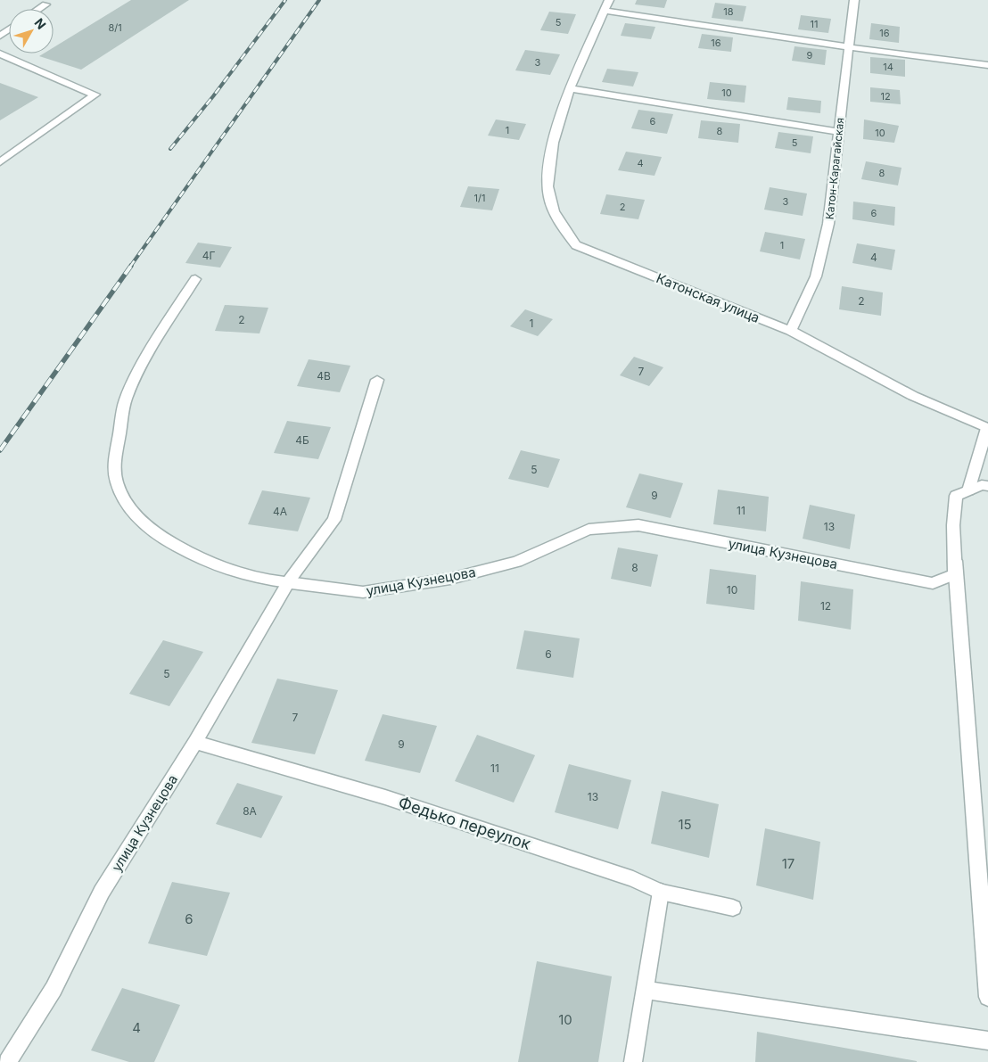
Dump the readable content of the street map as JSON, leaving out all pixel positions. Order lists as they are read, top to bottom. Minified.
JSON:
{"streets":{"street":["Катон-Карагайская","Катонская улица","улица Кузнецова","Федько переулок"]},"crossings":[["Катон-Карагайская","Катонская улица"],["улица Кузнецова","Федько переулок"]],"house_numbers":["18","5","11","8/1","16","16","9","3","14","10","12","6","1","8","10","5","4","8","1/1","3","2","6","1","4Г","4","2","2","1","7","4В","4Б","5","9","11","4А","13","8","10","12","6","5","7","9","11","13","8А","15","17","6","10","4"],"north":"top right"}
